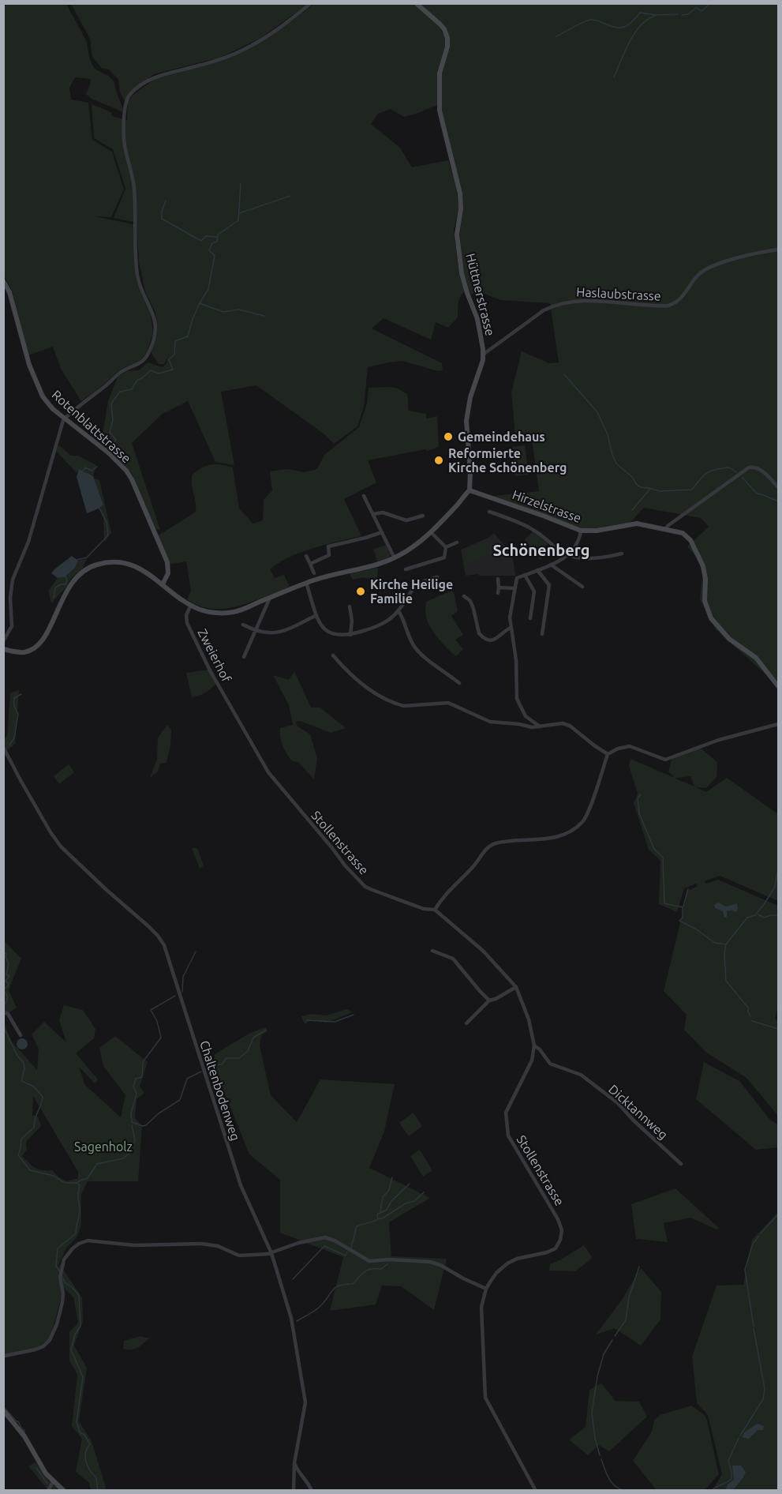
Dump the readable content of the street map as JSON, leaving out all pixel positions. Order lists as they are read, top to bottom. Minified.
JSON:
{"streets":{"street":["Haslaubstrasse","Hüttnerstrasse","Rotenblattstrasse","Hirzelstrasse","Zweierhof","Stollenstrasse","Chaltenbodenweg","Dicktannweg"]},"crossings":[["Haslaubstrasse","Hüttnerstrasse"],["Hüttnerstrasse","Hirzelstrasse"],["Zweierhof","Stollenstrasse"],["Stollenstrasse","Dicktannweg"]],"districts":["Schönenberg"],"parks":["Sagenholz"],"places":["Gemeindehaus","Reformierte Kirche Schönenberg","Kirche Heilige Familie"]}
